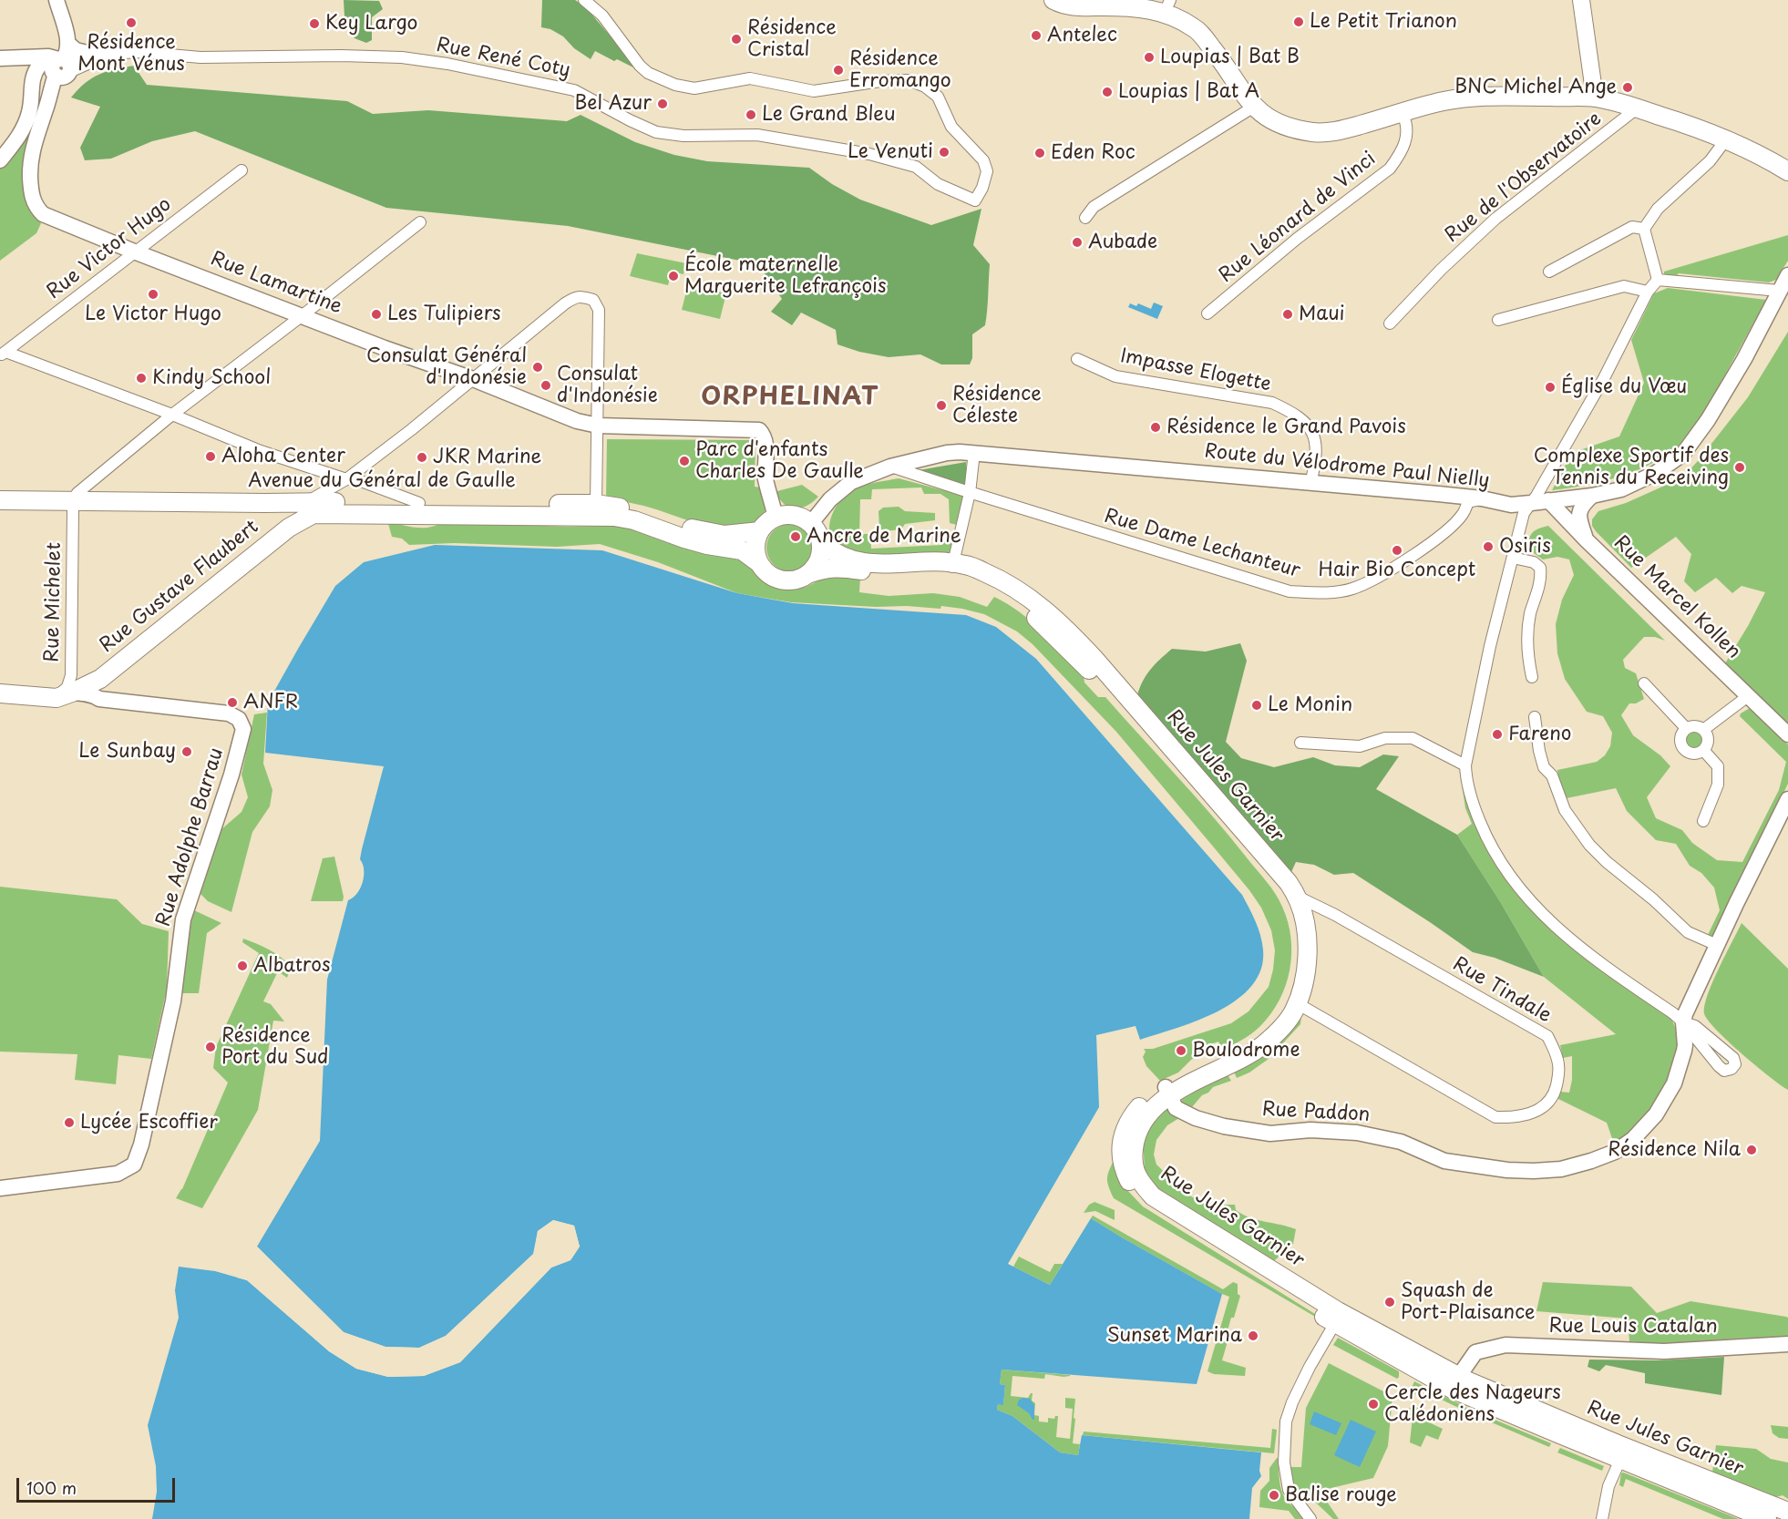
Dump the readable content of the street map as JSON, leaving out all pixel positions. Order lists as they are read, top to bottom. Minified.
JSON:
{"streets":{"main road":["Avenue du Général de Gaulle","Rue Gustave Flaubert","Rue Jules Garnier"],"street":["Rue René Coty","Rue de l'Observatoire","Rue Léonard de Vinci","Rue Victor Hugo","Rue Lamartine","Impasse Elogette","Route du Vélodrome Paul Nielly","Rue Dame Lechanteur","Rue Marcel Kollen","Rue Michelet","Rue Adolphe Barrau","Rue Tindale","Rue Paddon","Rue Louis Catalan"]},"crossings":[["Rue René Coty","Rue Lamartine"],["Rue Victor Hugo","Rue Lamartine"],["Rue Lamartine","Route du Vélodrome Paul Nielly"],["Rue Lamartine","Avenue du Général de Gaulle"],["Rue Lamartine","Rue Gustave Flaubert"],["Rue Lamartine","Rue Jules Garnier"],["Impasse Elogette","Route du Vélodrome Paul Nielly"],["Route du Vélodrome Paul Nielly","Avenue du Général de Gaulle"],["Route du Vélodrome Paul Nielly","Rue Dame Lechanteur"],["Route du Vélodrome Paul Nielly","Rue Marcel Kollen"],["Route du Vélodrome Paul Nielly","Rue Jules Garnier"],["Avenue du Général de Gaulle","Rue Gustave Flaubert"],["Avenue du Général de Gaulle","Rue Michelet"],["Avenue du Général de Gaulle","Rue Jules Garnier"],["Rue Gustave Flaubert","Rue Michelet"],["Rue Gustave Flaubert","Rue Adolphe Barrau"],["Rue Michelet","Rue Adolphe Barrau"],["Rue Jules Garnier","Rue Tindale"],["Rue Jules Garnier","Rue Paddon"],["Rue Jules Garnier","Rue Louis Catalan"]],"districts":["ORPHELINAT"],"places":["Le Petit Trianon","Résidence Mont Vénus","Key Largo","Antelec","Résidence Cristal","Loupias | Bat B","Résidence Erromango","BNC Michel Ange","Loupias | Bat A","Bel Azur","Le Grand Bleu","Le Venuti","Eden Roc","Aubade","École maternelle Marguerite Lefrançois","Le Victor Hugo","Les Tulipiers","Maui","Consulat Général d'Indonésie","Kindy School","Consulat d'Indonésie","Église du Vœu","Résidence Céleste","Résidence le Grand Pavois","Aloha Center","JKR Marine","Parc d'enfants Charles De Gaulle","Complexe Sportif des Tennis du Receiving","Ancre de Marine","Osiris","Hair Bio Concept","ANFR","Le Monin","Fareno","Le Sunbay","Albatros","Résidence Port du Sud","Boulodrome","Lycée Escoffier","Résidence Nila","Squash de Port-Plaisance","Sunset Marina","Cercle des Nageurs Calédoniens","Balise rouge"],"scale_bar":"100 m"}
